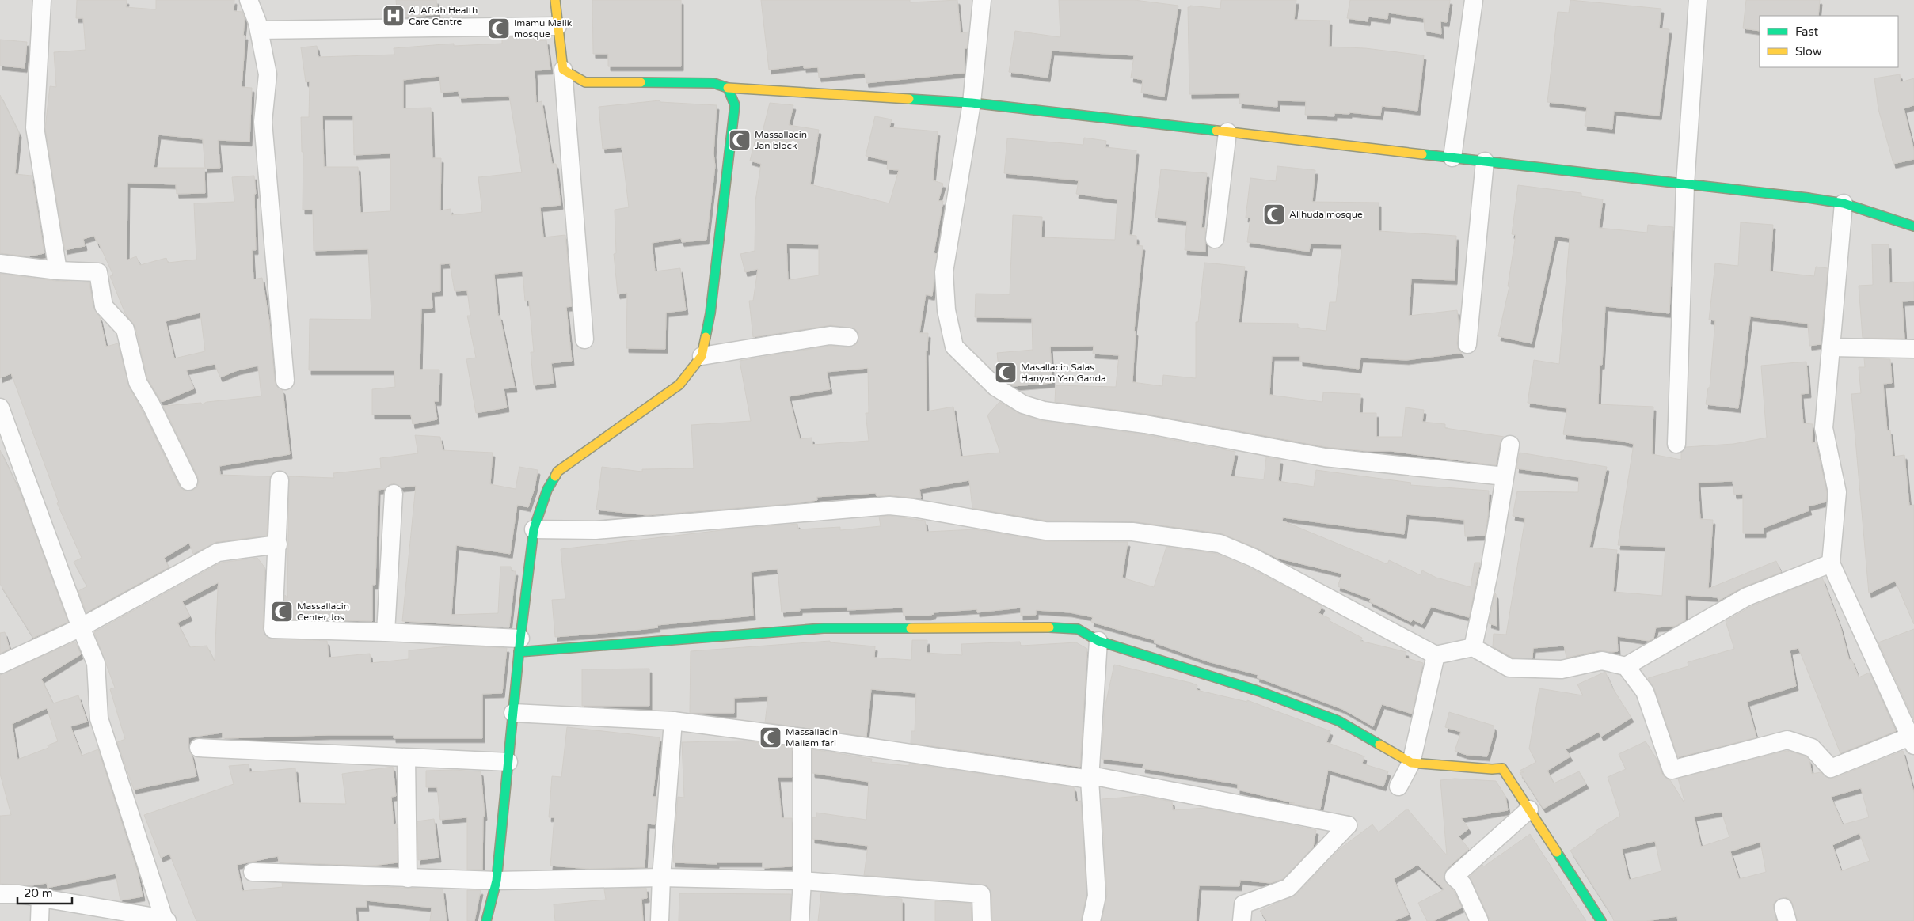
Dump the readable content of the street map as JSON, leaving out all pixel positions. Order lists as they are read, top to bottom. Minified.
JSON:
{"places":{"hospital":["Al Afrah Health Care Centre"],"mosque":["Imamu Malik mosque","Massallacin Jan block","Al huda mosque","Masallacin Salas Hanyan Yan Ganda","Massallacin Center Jos","Massallacin Mallam fari"]},"legend":["Fast","Slow"],"scale_bar":"20 m"}
